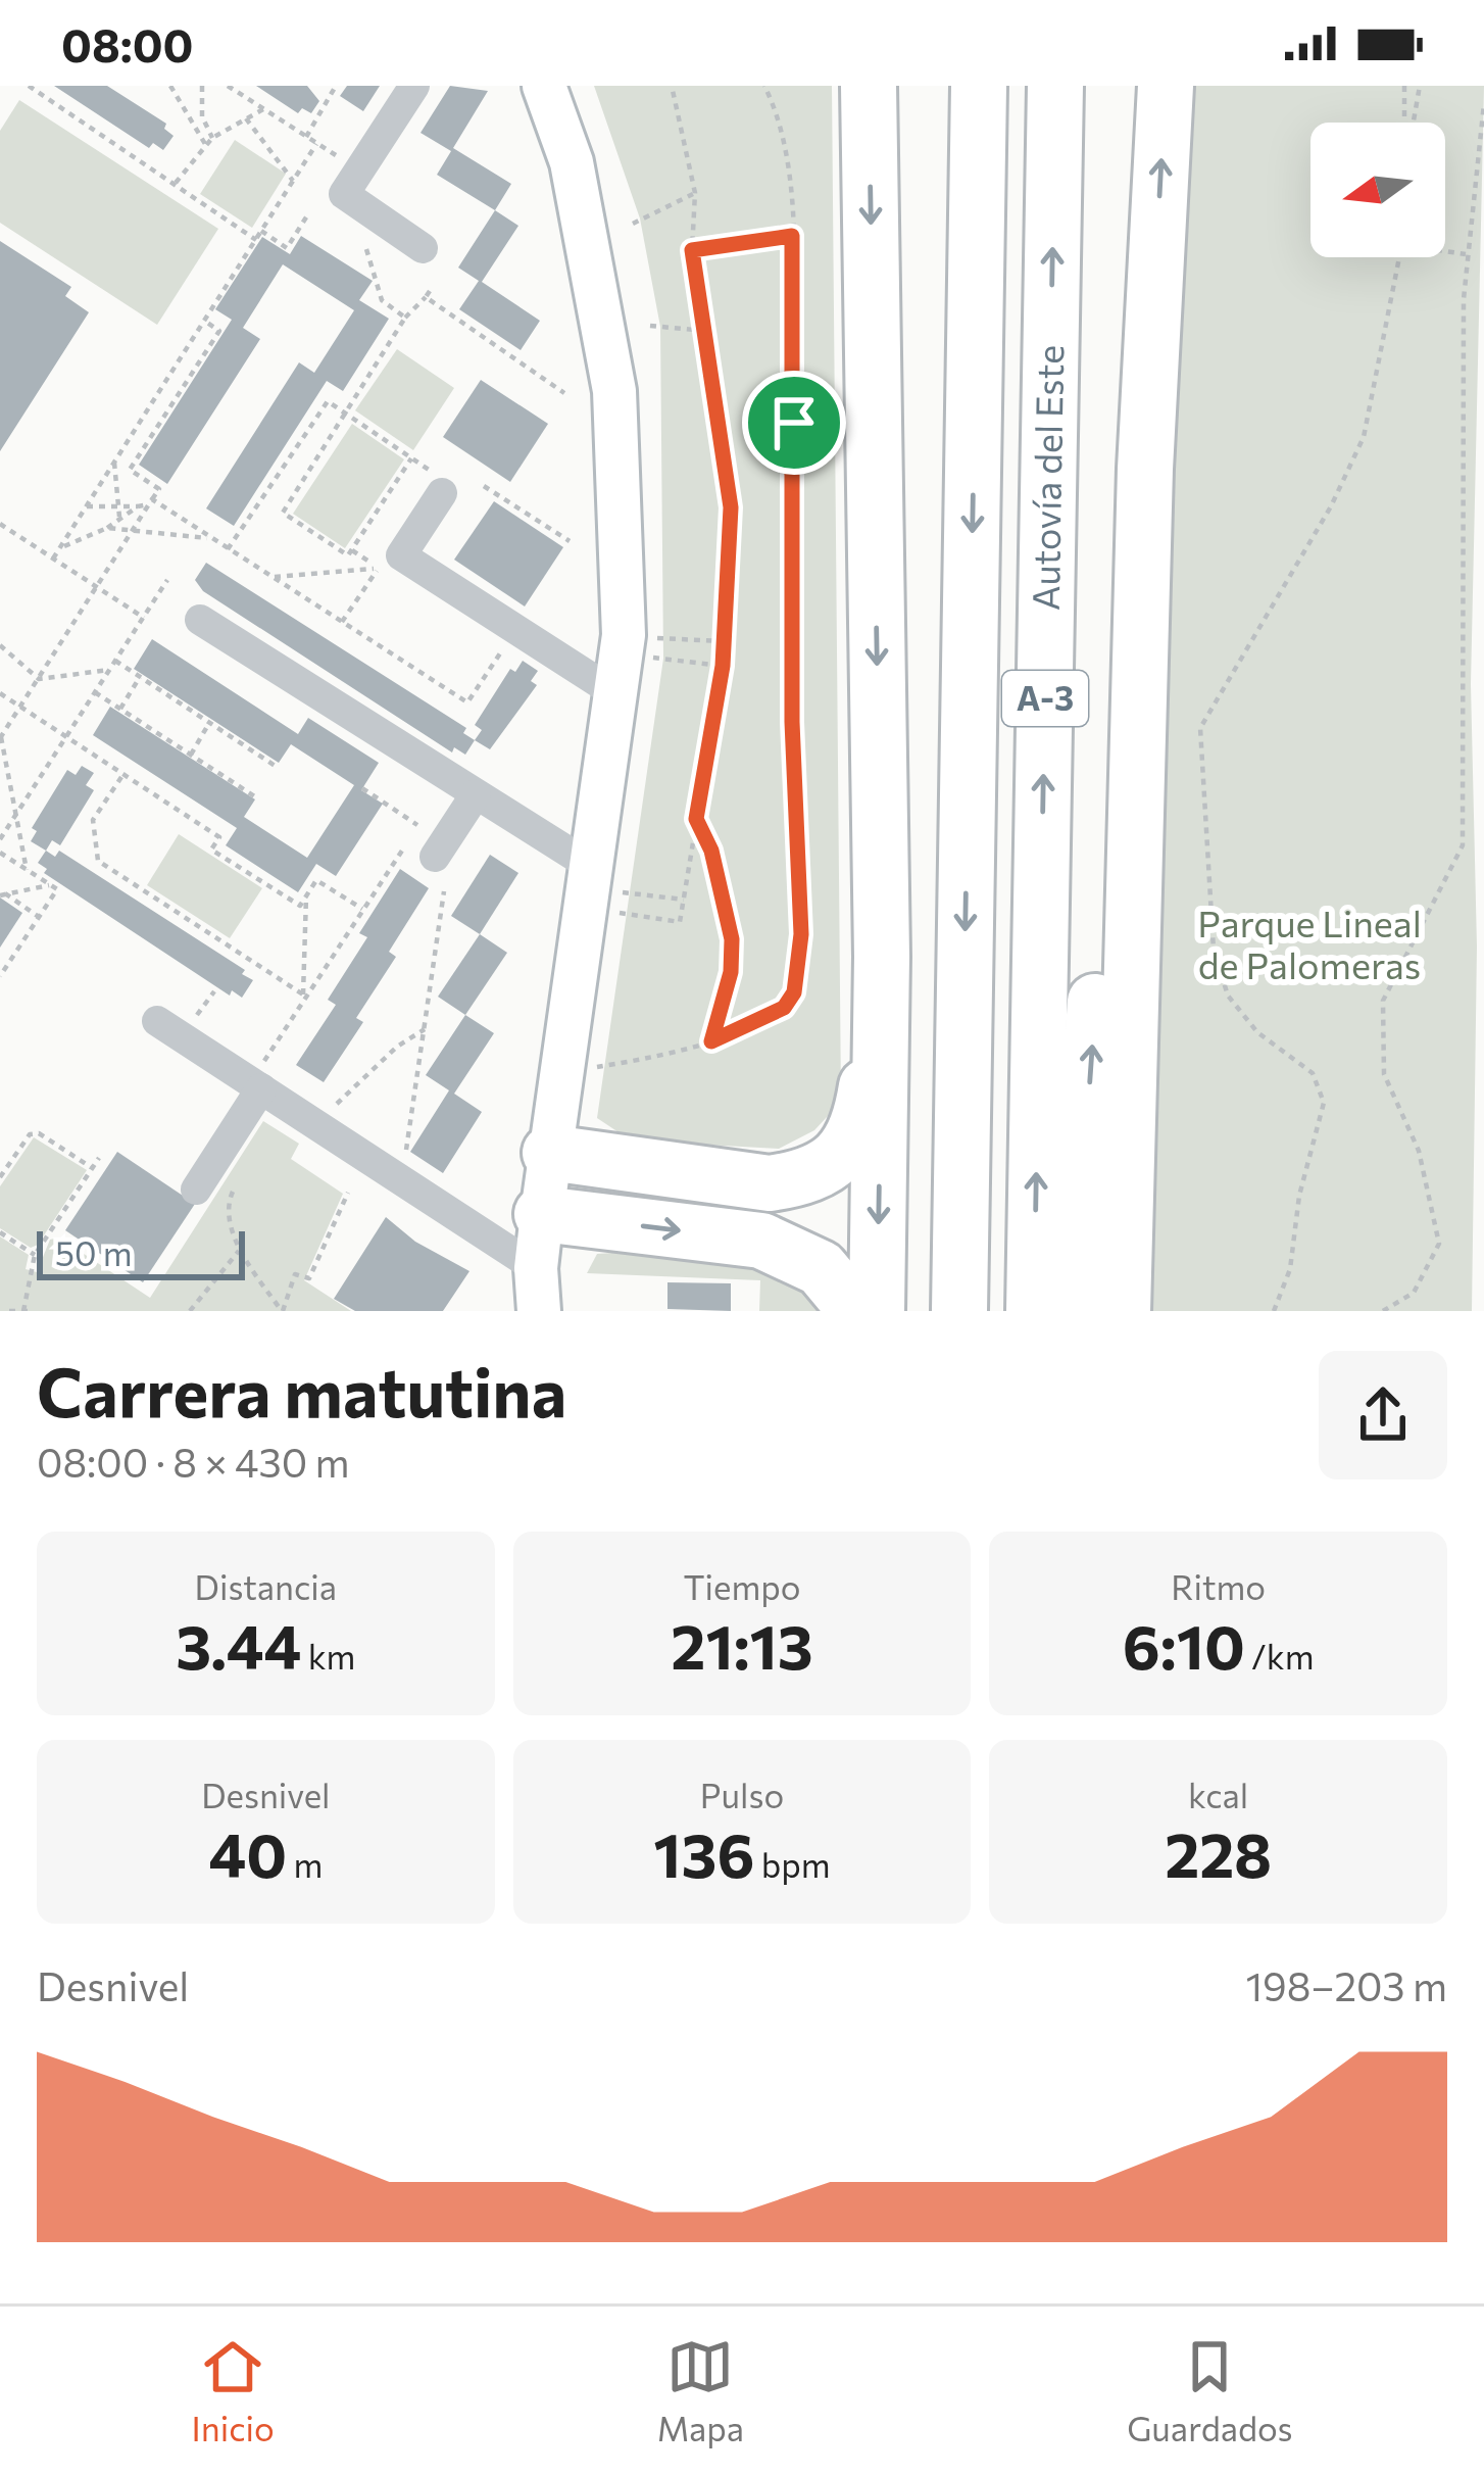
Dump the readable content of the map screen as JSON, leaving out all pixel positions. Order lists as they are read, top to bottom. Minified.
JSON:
{"streets":{"highway":["Autovía del Este","A-3"]},"parks":["Parque Lineal de Palomeras"],"scale_bar":"50 m","north":"left","page":{"status":"08:00","scale":"50 m","heading":["Carrera matutina","08:00 · 8 × 430 m"],"stats":[["Distancia","3.44 km"],["Tiempo","21:13"],["Ritmo","6:10 /km"],["Desnivel","40 m"],["Pulso","136 bpm"],["kcal","228"]],"chart":["Desnivel","198–203 m"],"tabs":["Inicio","Mapa","Guardados"]}}
